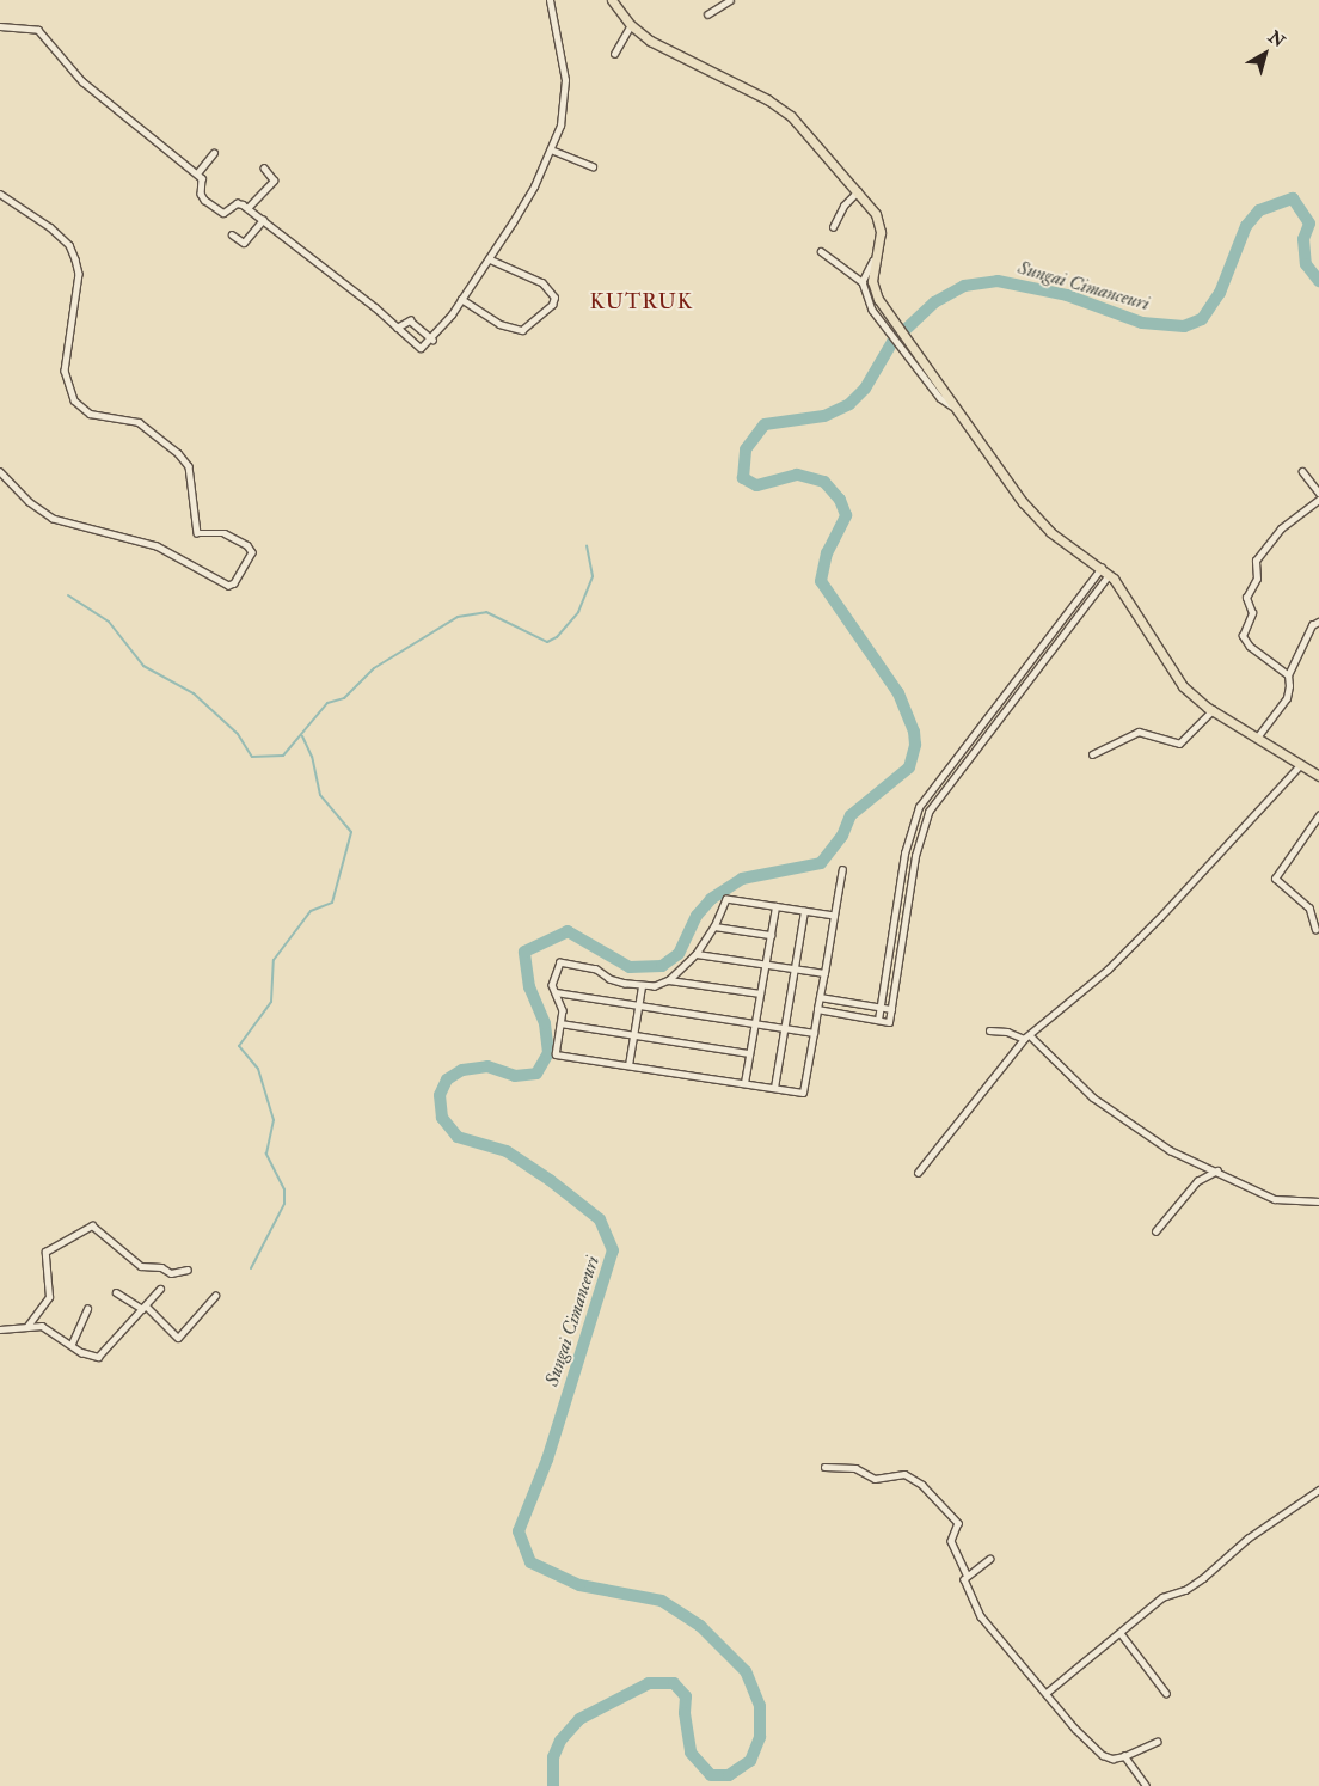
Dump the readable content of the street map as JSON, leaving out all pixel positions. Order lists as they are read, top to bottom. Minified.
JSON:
{"districts":["KUTRUK"],"water":["Sungai Cimanceuri"],"north":"top right"}
